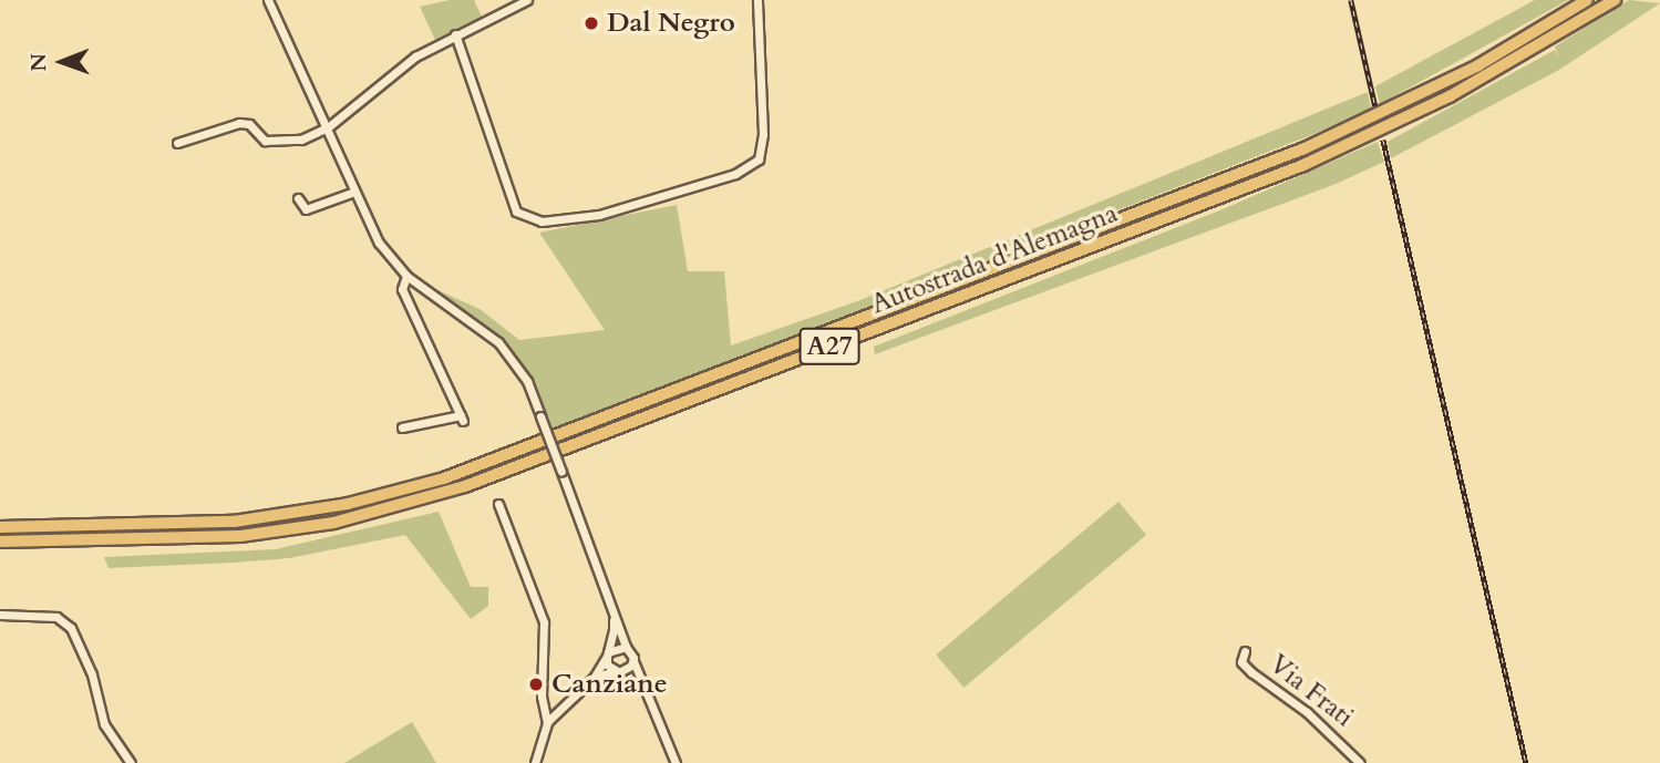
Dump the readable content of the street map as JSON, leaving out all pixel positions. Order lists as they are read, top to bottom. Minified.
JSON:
{"streets":{"highway":["Autostrada d'Alemagna","A27"],"street":["Via Frati"]},"places":["Dal Negro","Canziane"],"north":"left"}
